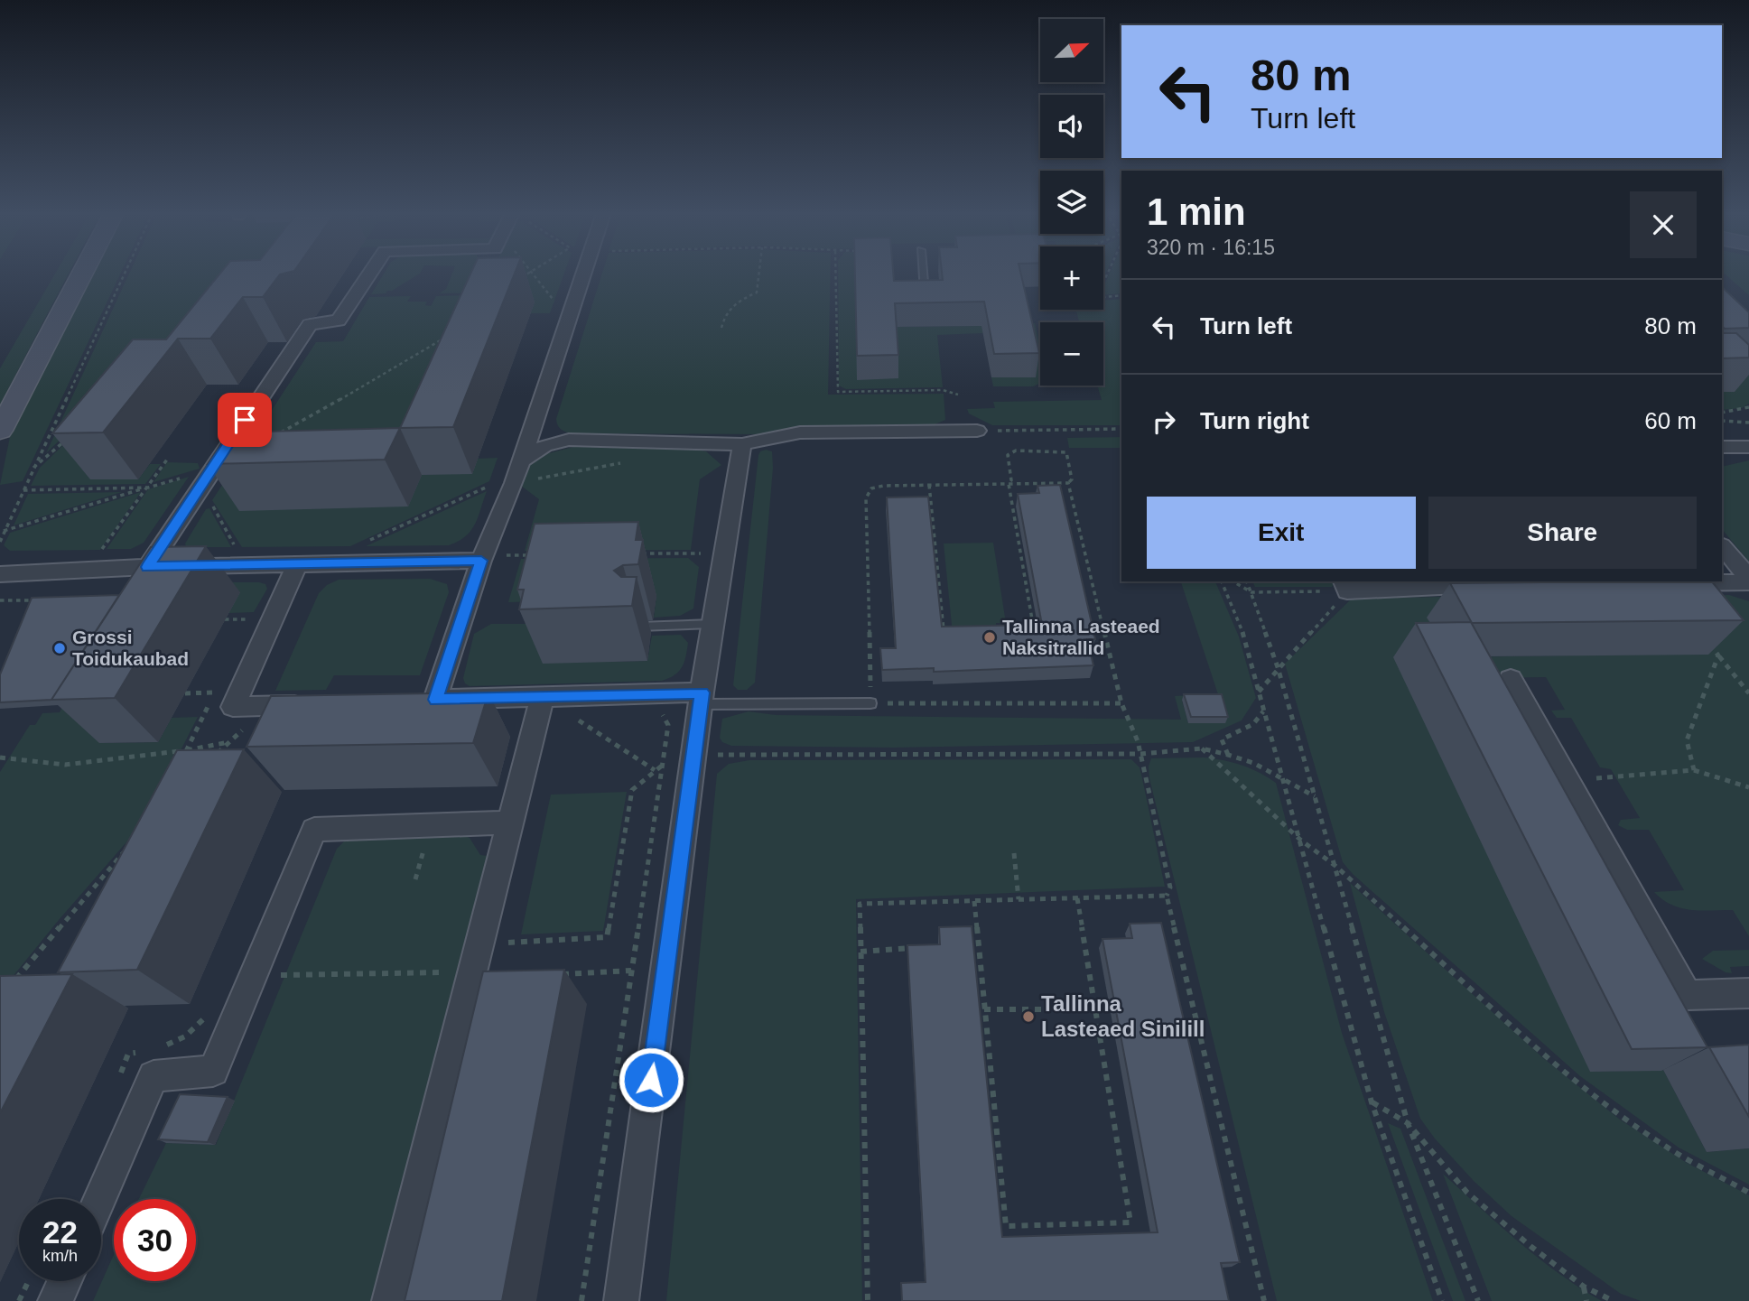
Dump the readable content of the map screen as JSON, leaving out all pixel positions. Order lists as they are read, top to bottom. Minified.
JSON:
{"places":["Tallinna Lasteaed Naksitrallid","Grossi Toidukaubad","Tallinna Lasteaed Sinilill"],"north":"top right","page":{"map_buttons":["+","−"],"turn":["80 m","Turn left"],"heading":["1 min","320 m · 16:15"],"list":[{"name":"Turn left","value":"80 m"},{"name":"Turn right","value":"60 m"}],"buttons":["Exit","Share"],"speed":"22 km/h","limit":"30"}}
